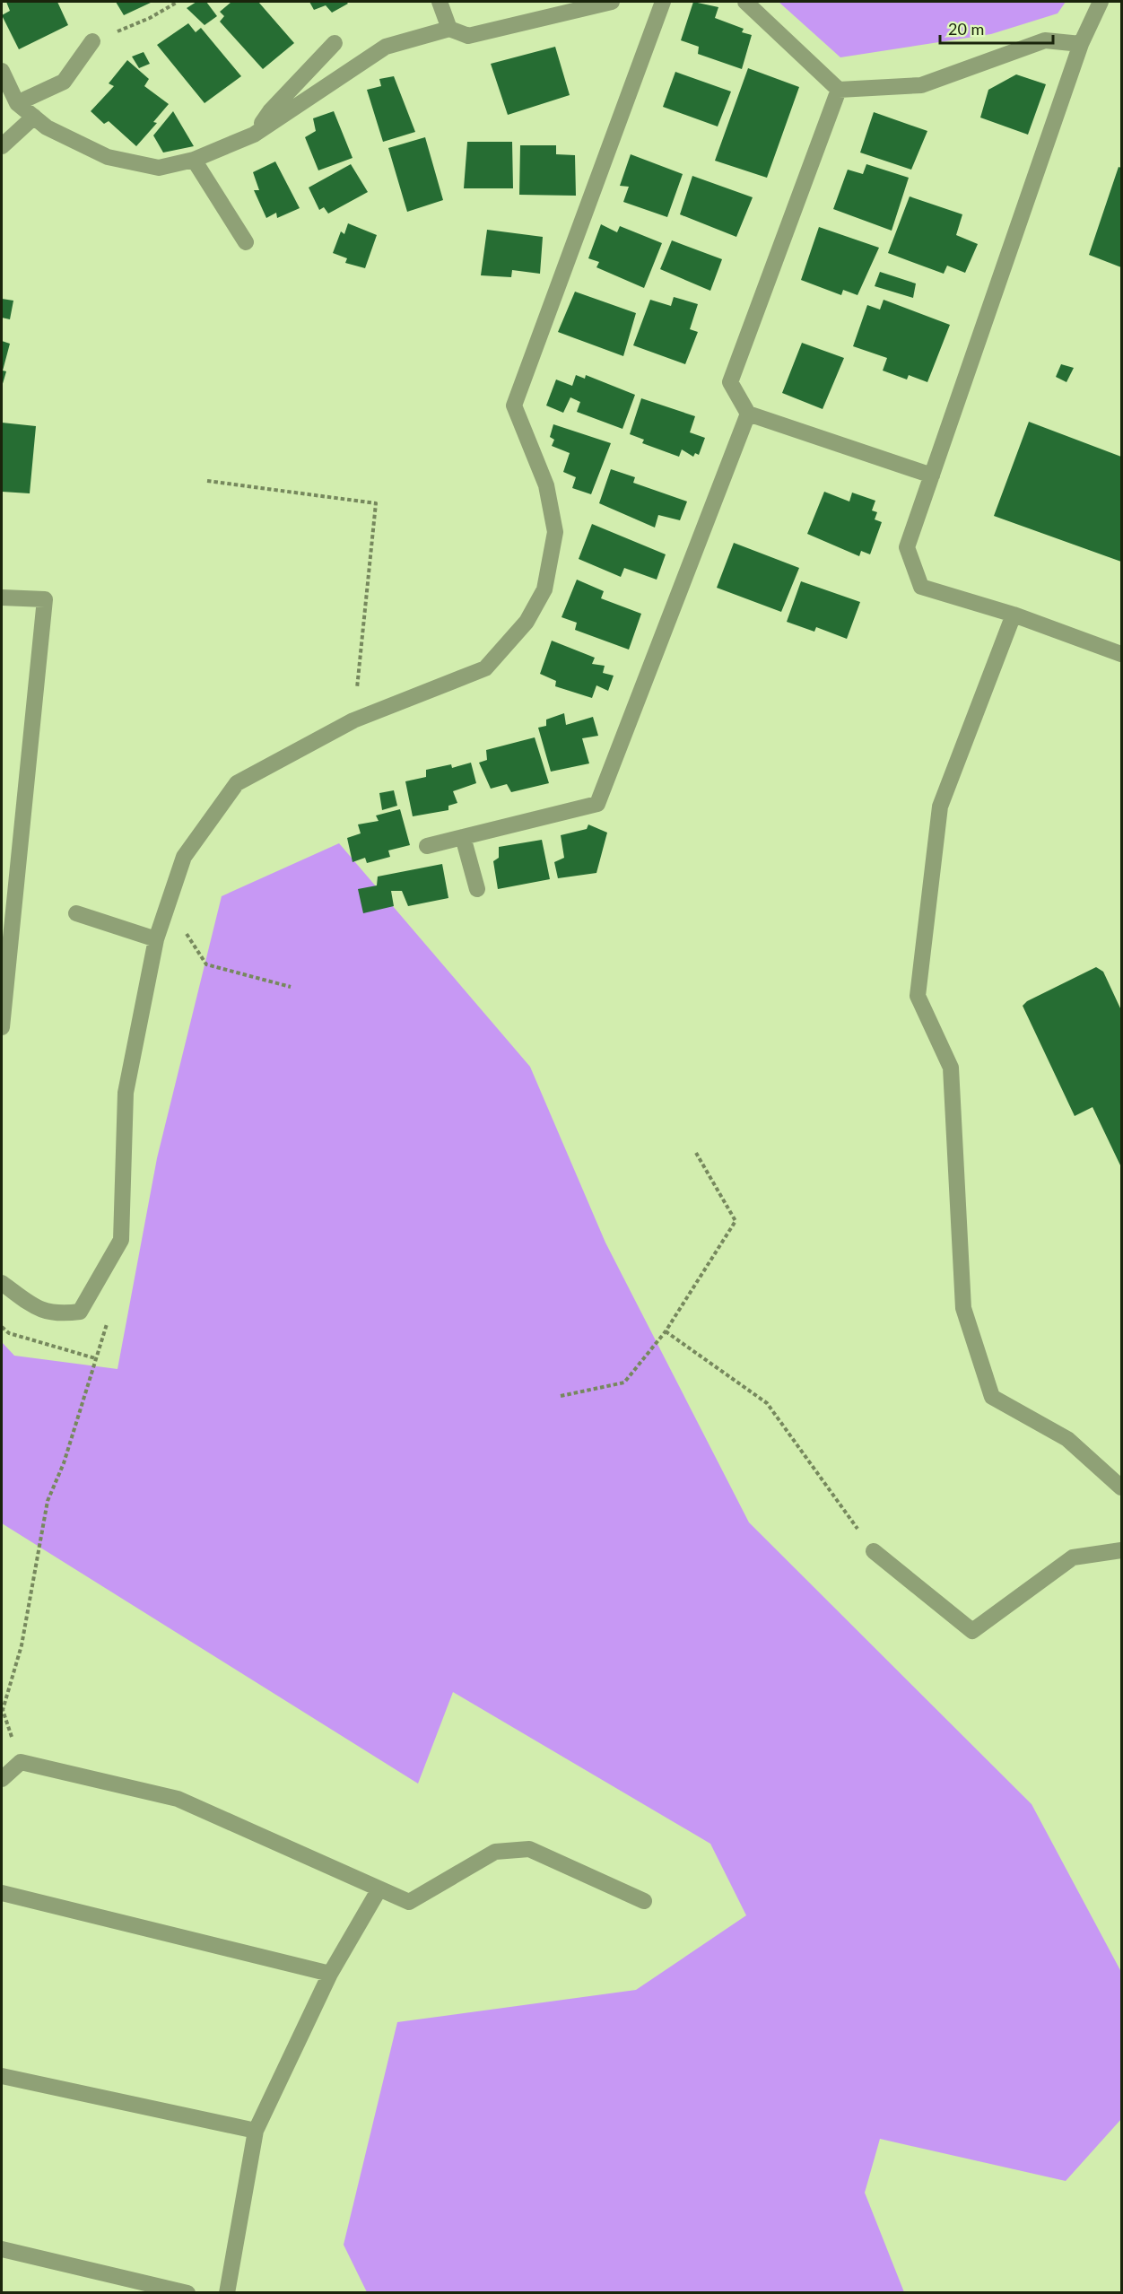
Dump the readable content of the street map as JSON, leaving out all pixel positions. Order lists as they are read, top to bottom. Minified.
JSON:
{"scale_bar":"20 m"}
